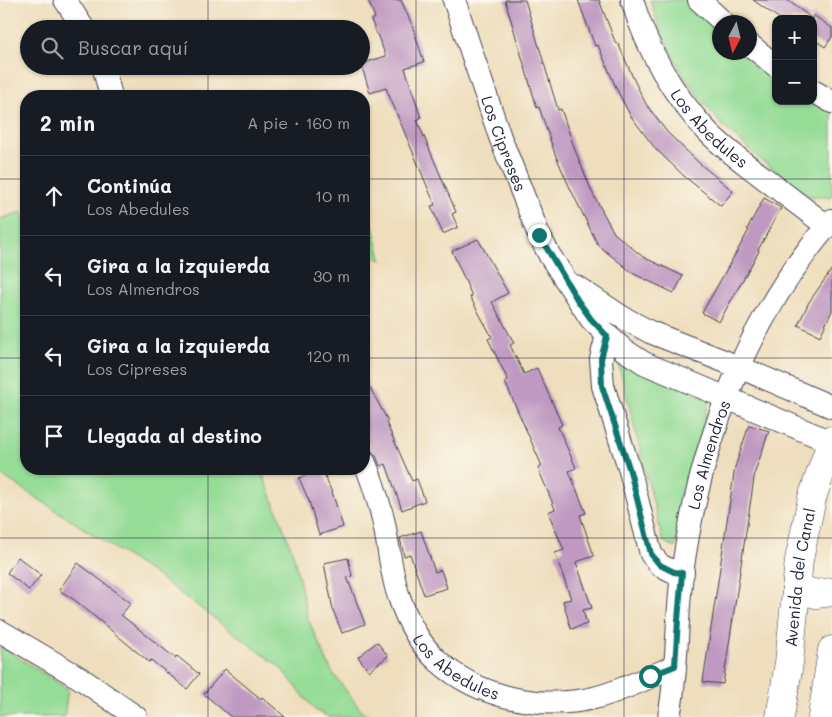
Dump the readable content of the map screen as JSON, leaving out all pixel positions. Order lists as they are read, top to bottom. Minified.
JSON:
{"streets":{"street":["Los Abedules","Los Cipreses","Los Almendros","Avenida del Canal"]},"crossings":[["Los Abedules","Los Almendros"],["Los Cipreses","Los Almendros"],["Los Cipreses","Avenida del Canal"]],"north":"bottom","page":{"map_buttons":["+","−"],"search":"Buscar aquí","heading":["2 min","A pie · 160 m"],"list":[["Continúa","Los Abedules","10 m"],["Gira a la izquierda","Los Almendros","30 m"],["Gira a la izquierda","Los Cipreses","120 m"],"Llegada al destino"]}}
